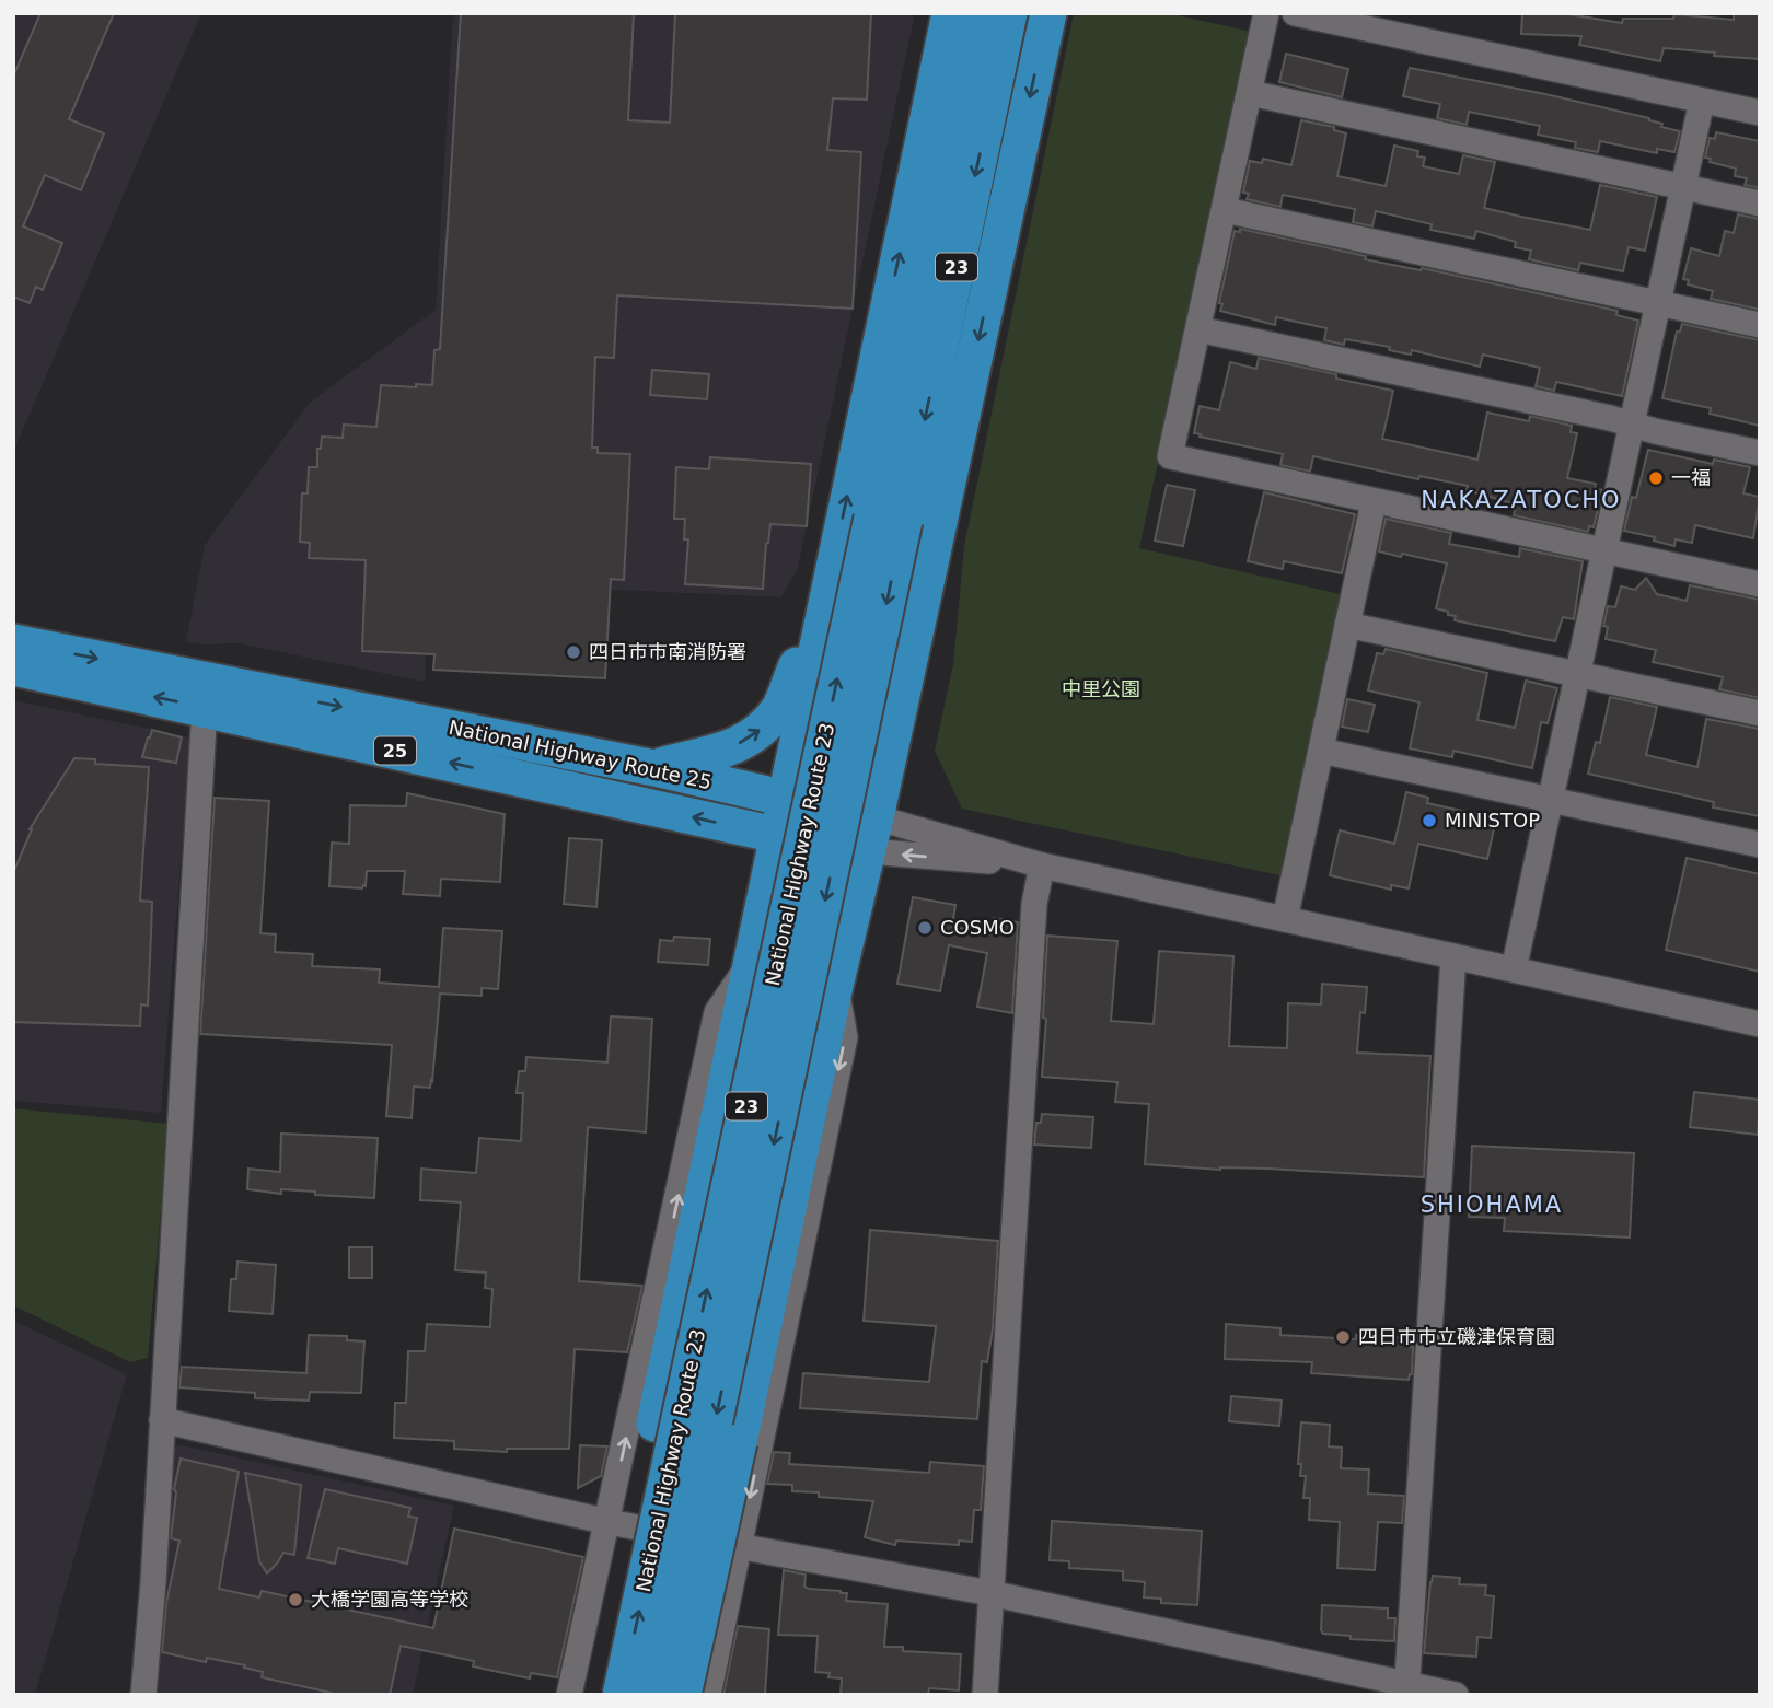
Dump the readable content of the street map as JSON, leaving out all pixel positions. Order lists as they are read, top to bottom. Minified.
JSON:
{"streets":{"highway":["23","25","National Highway Route 25","National Highway Route 23"]},"crossings":[["23","National Highway Route 25"]],"districts":["NAKAZATOCHO","SHIOHAMA"],"parks":["中里公園"],"places":["一福","四日市市南消防署","MINISTOP","COSMO","四日市市立磯津保育園","大橋学園高等学校"]}
